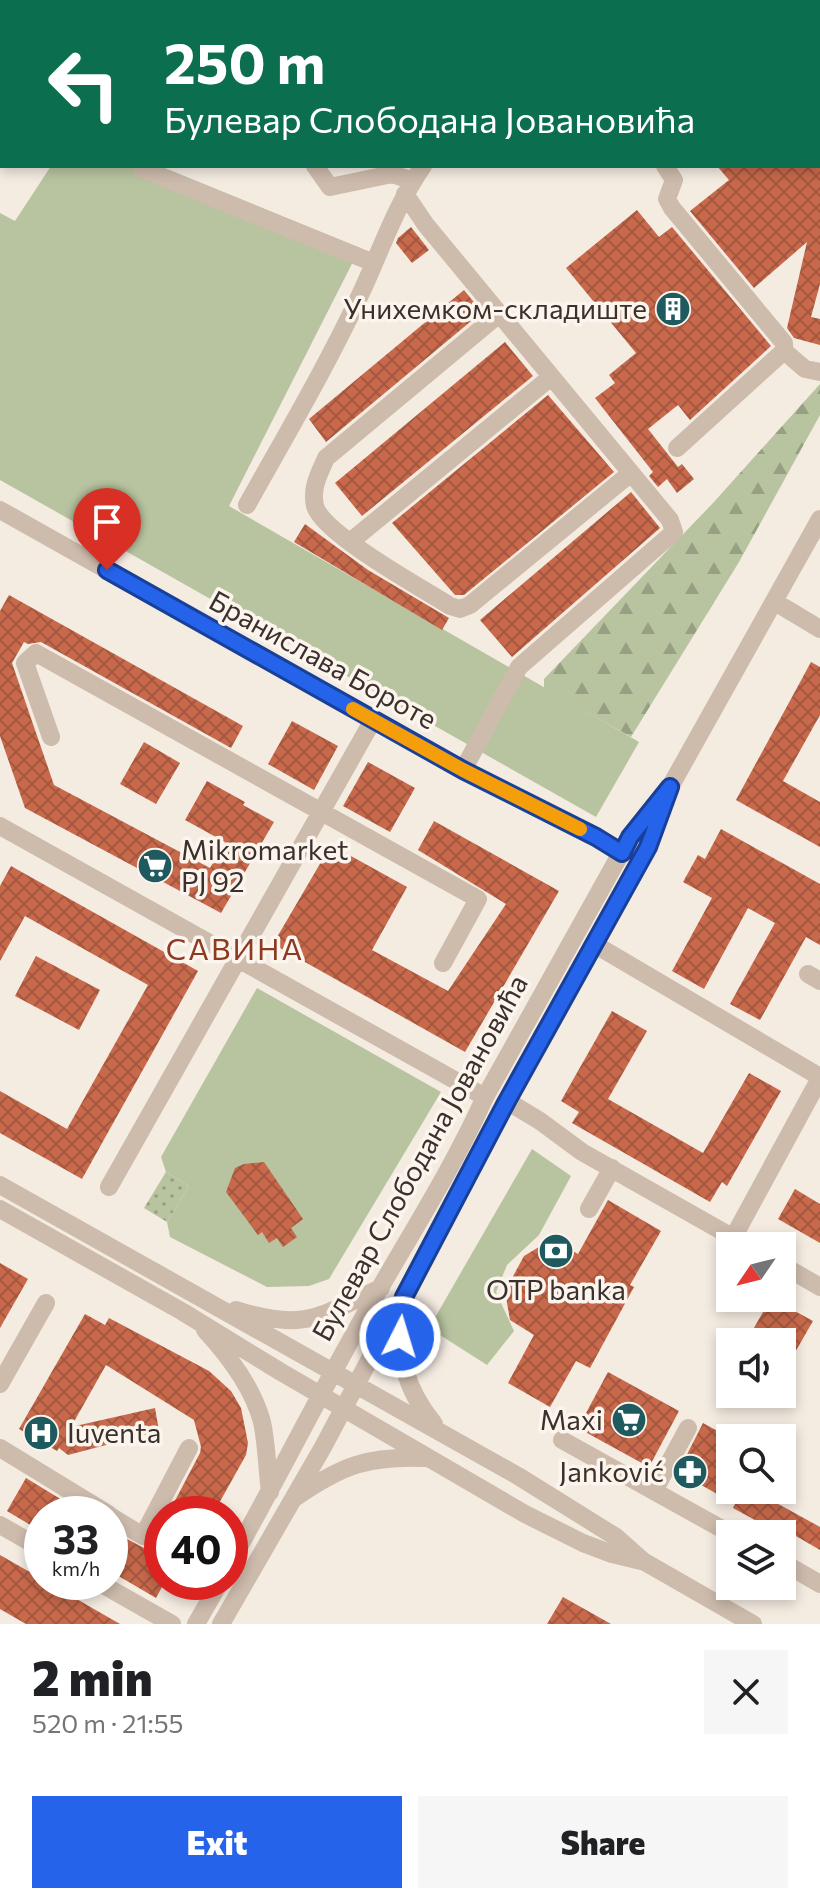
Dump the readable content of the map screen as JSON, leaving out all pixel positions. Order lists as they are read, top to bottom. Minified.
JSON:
{"streets":{"street":["Бранислава Бороте","Булевар Слободана Јовановића"]},"crossings":[["Бранислава Бороте","Булевар Слободана Јовановића"]],"districts":["САВИНА"],"places":{"building":["Унихемком-складиште"],"supermarket":["Mikromarket PJ 92","Maxi"],"bank":["OTP banka"],"hospital":["Iuventa"],"pharmacy":["Janković"]},"north":"bottom left","page":{"turn":["250 m","Булевар Слободана Јовановића"],"speed":"33 km/h","limit":"40","heading":["2 min","520 m · 21:55"],"buttons":["Exit","Share"]}}
